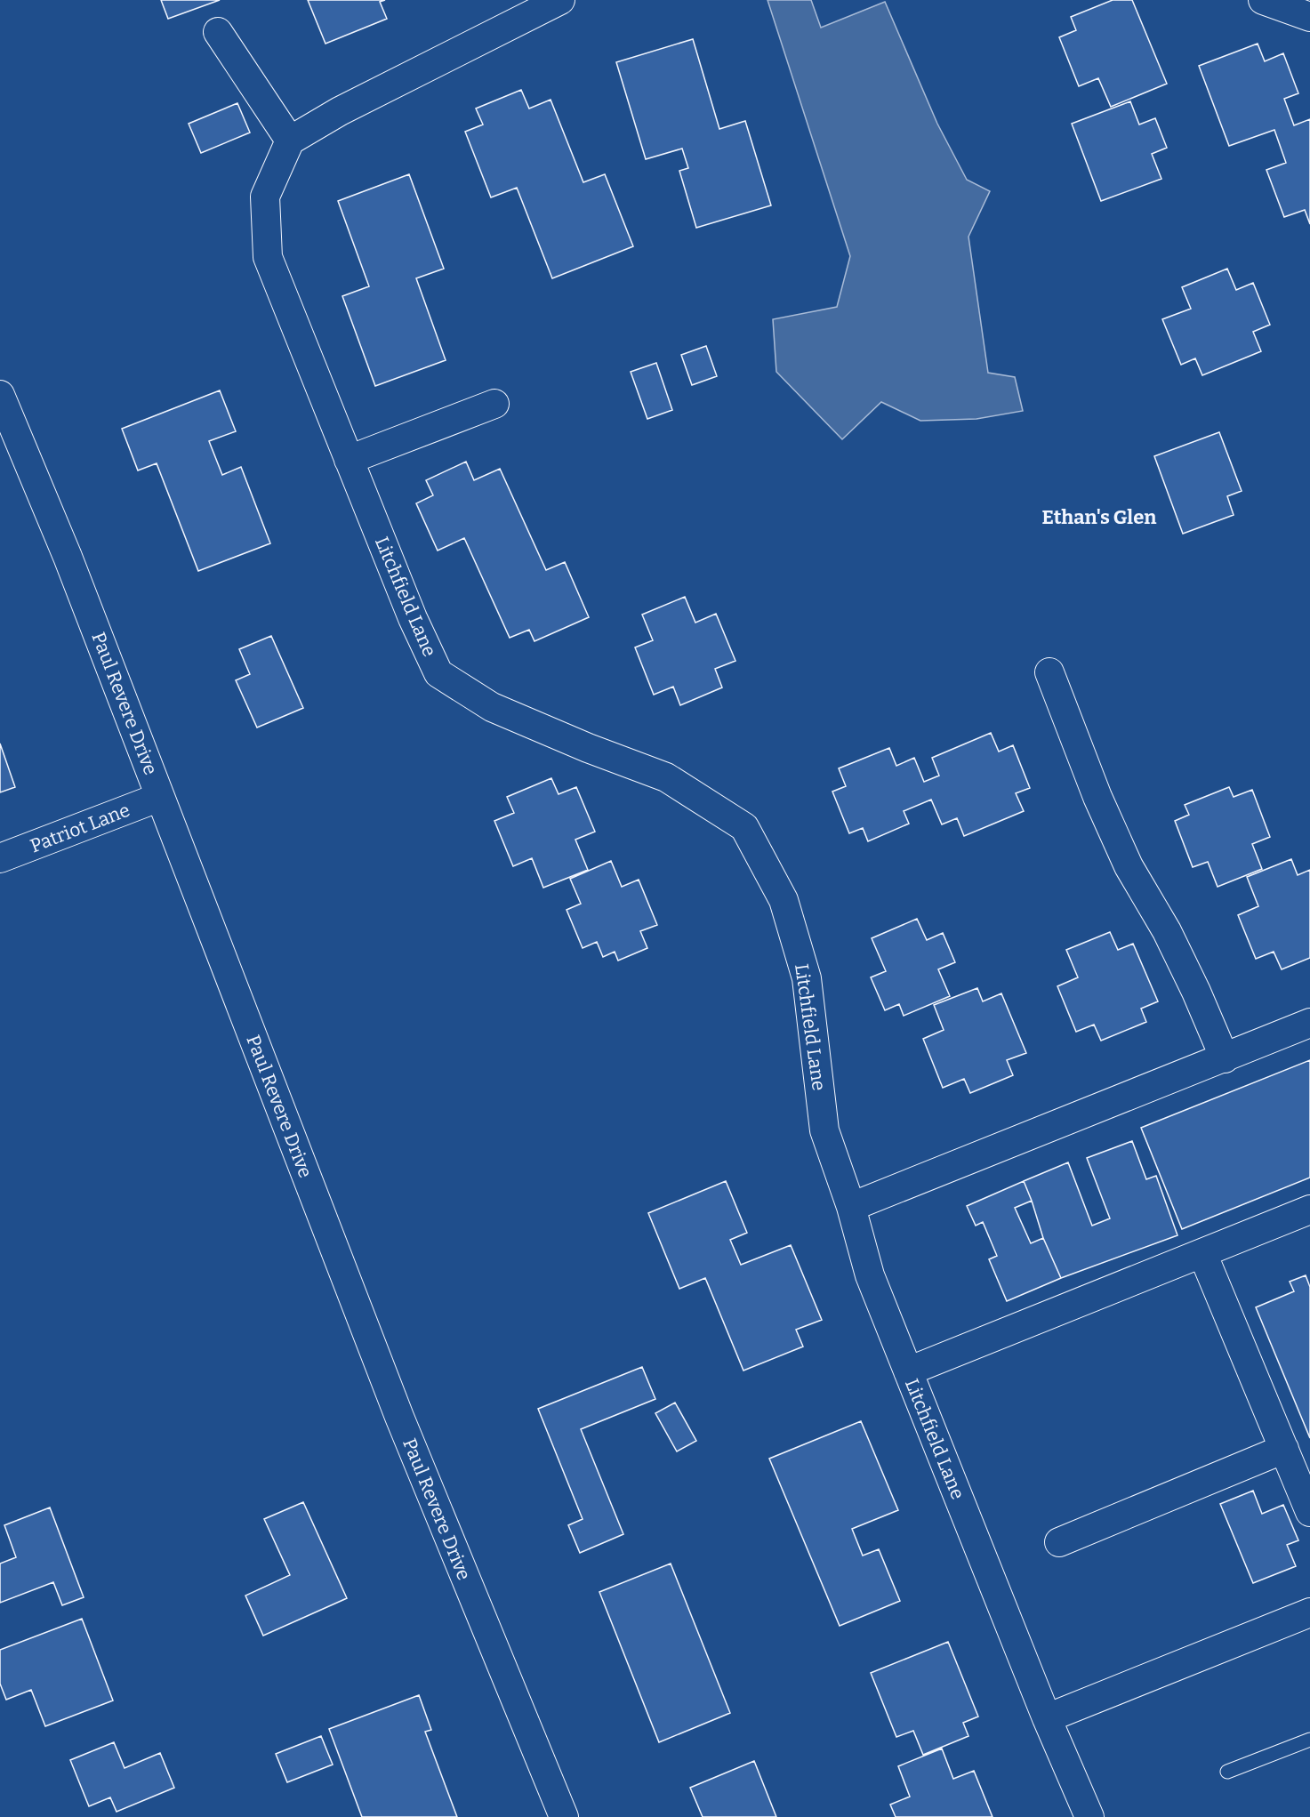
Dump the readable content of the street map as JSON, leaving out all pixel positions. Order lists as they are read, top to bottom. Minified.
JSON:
{"streets":{"street":["Litchfield Lane","Paul Revere Drive","Patriot Lane"]},"crossings":[["Paul Revere Drive","Patriot Lane"]],"districts":["Ethan's Glen"]}
